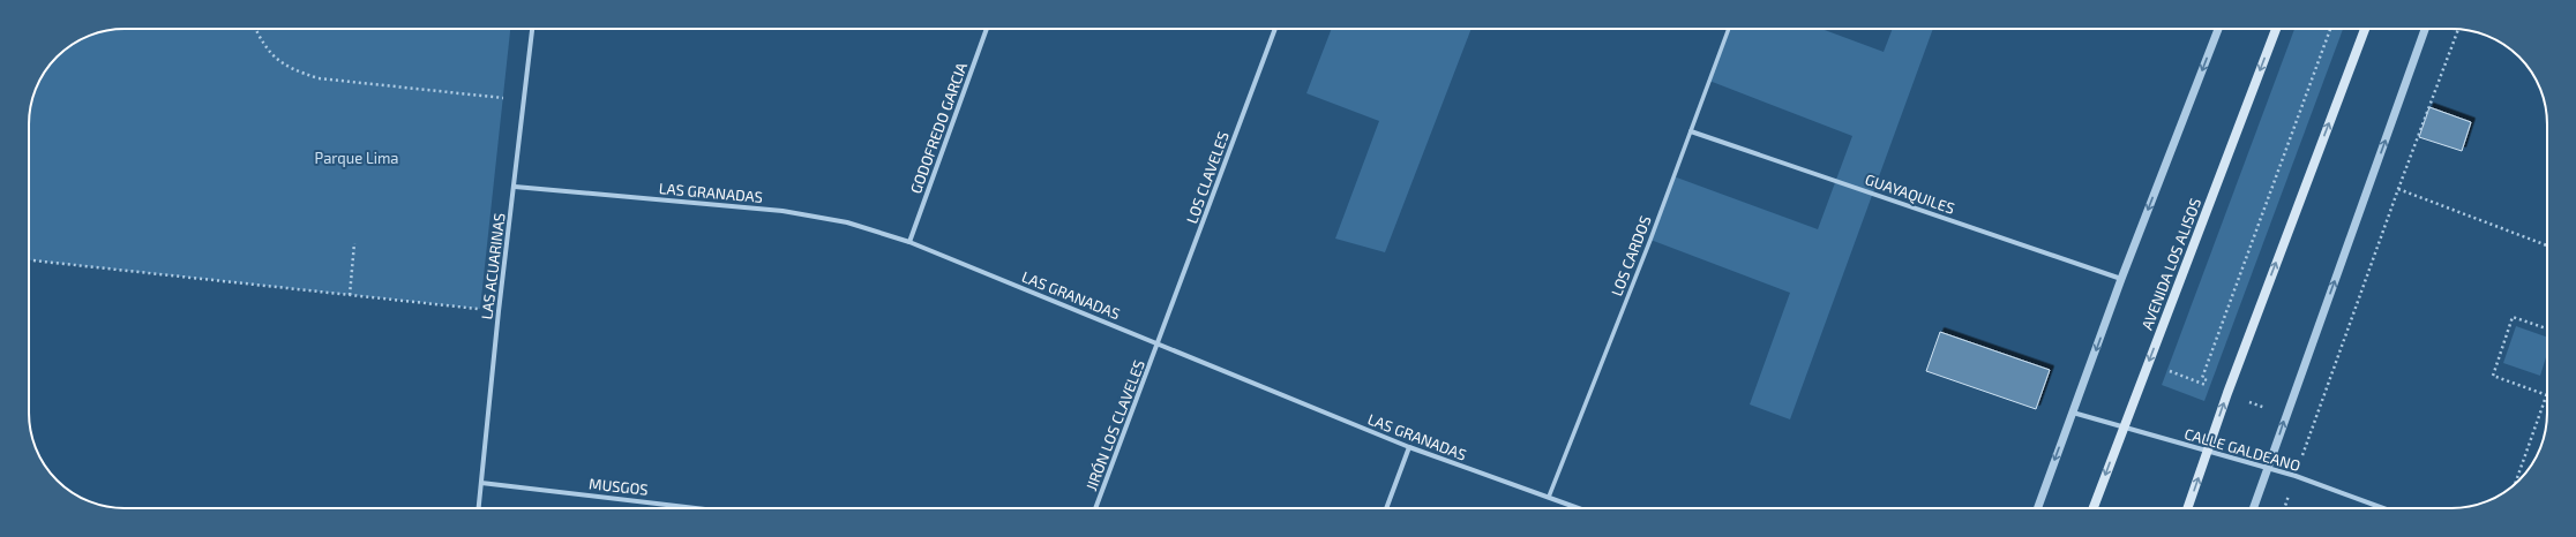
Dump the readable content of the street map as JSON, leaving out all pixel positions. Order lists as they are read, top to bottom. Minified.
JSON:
{"streets":{"main road":["AVENIDA LOS ALISOS"],"street":["GODOFREDO GARCIA","LOS CLAVELES","LAS GRANADAS","GUAYAQUILES","LOS CARDOS","LAS ACUARINAS","JIRÓN LOS CLAVELES","CALLE GALDEANO","MUSGOS"]},"crossings":[["GODOFREDO GARCIA","LAS GRANADAS"],["LOS CLAVELES","LAS GRANADAS"],["LOS CLAVELES","JIRÓN LOS CLAVELES"],["LAS GRANADAS","LOS CARDOS"],["LAS GRANADAS","LAS ACUARINAS"],["LAS GRANADAS","JIRÓN LOS CLAVELES"],["GUAYAQUILES","LOS CARDOS"],["AVENIDA LOS ALISOS","CALLE GALDEANO"],["LAS ACUARINAS","MUSGOS"]],"one_way":["AVENIDA LOS ALISOS"],"parks":["Parque Lima"]}
